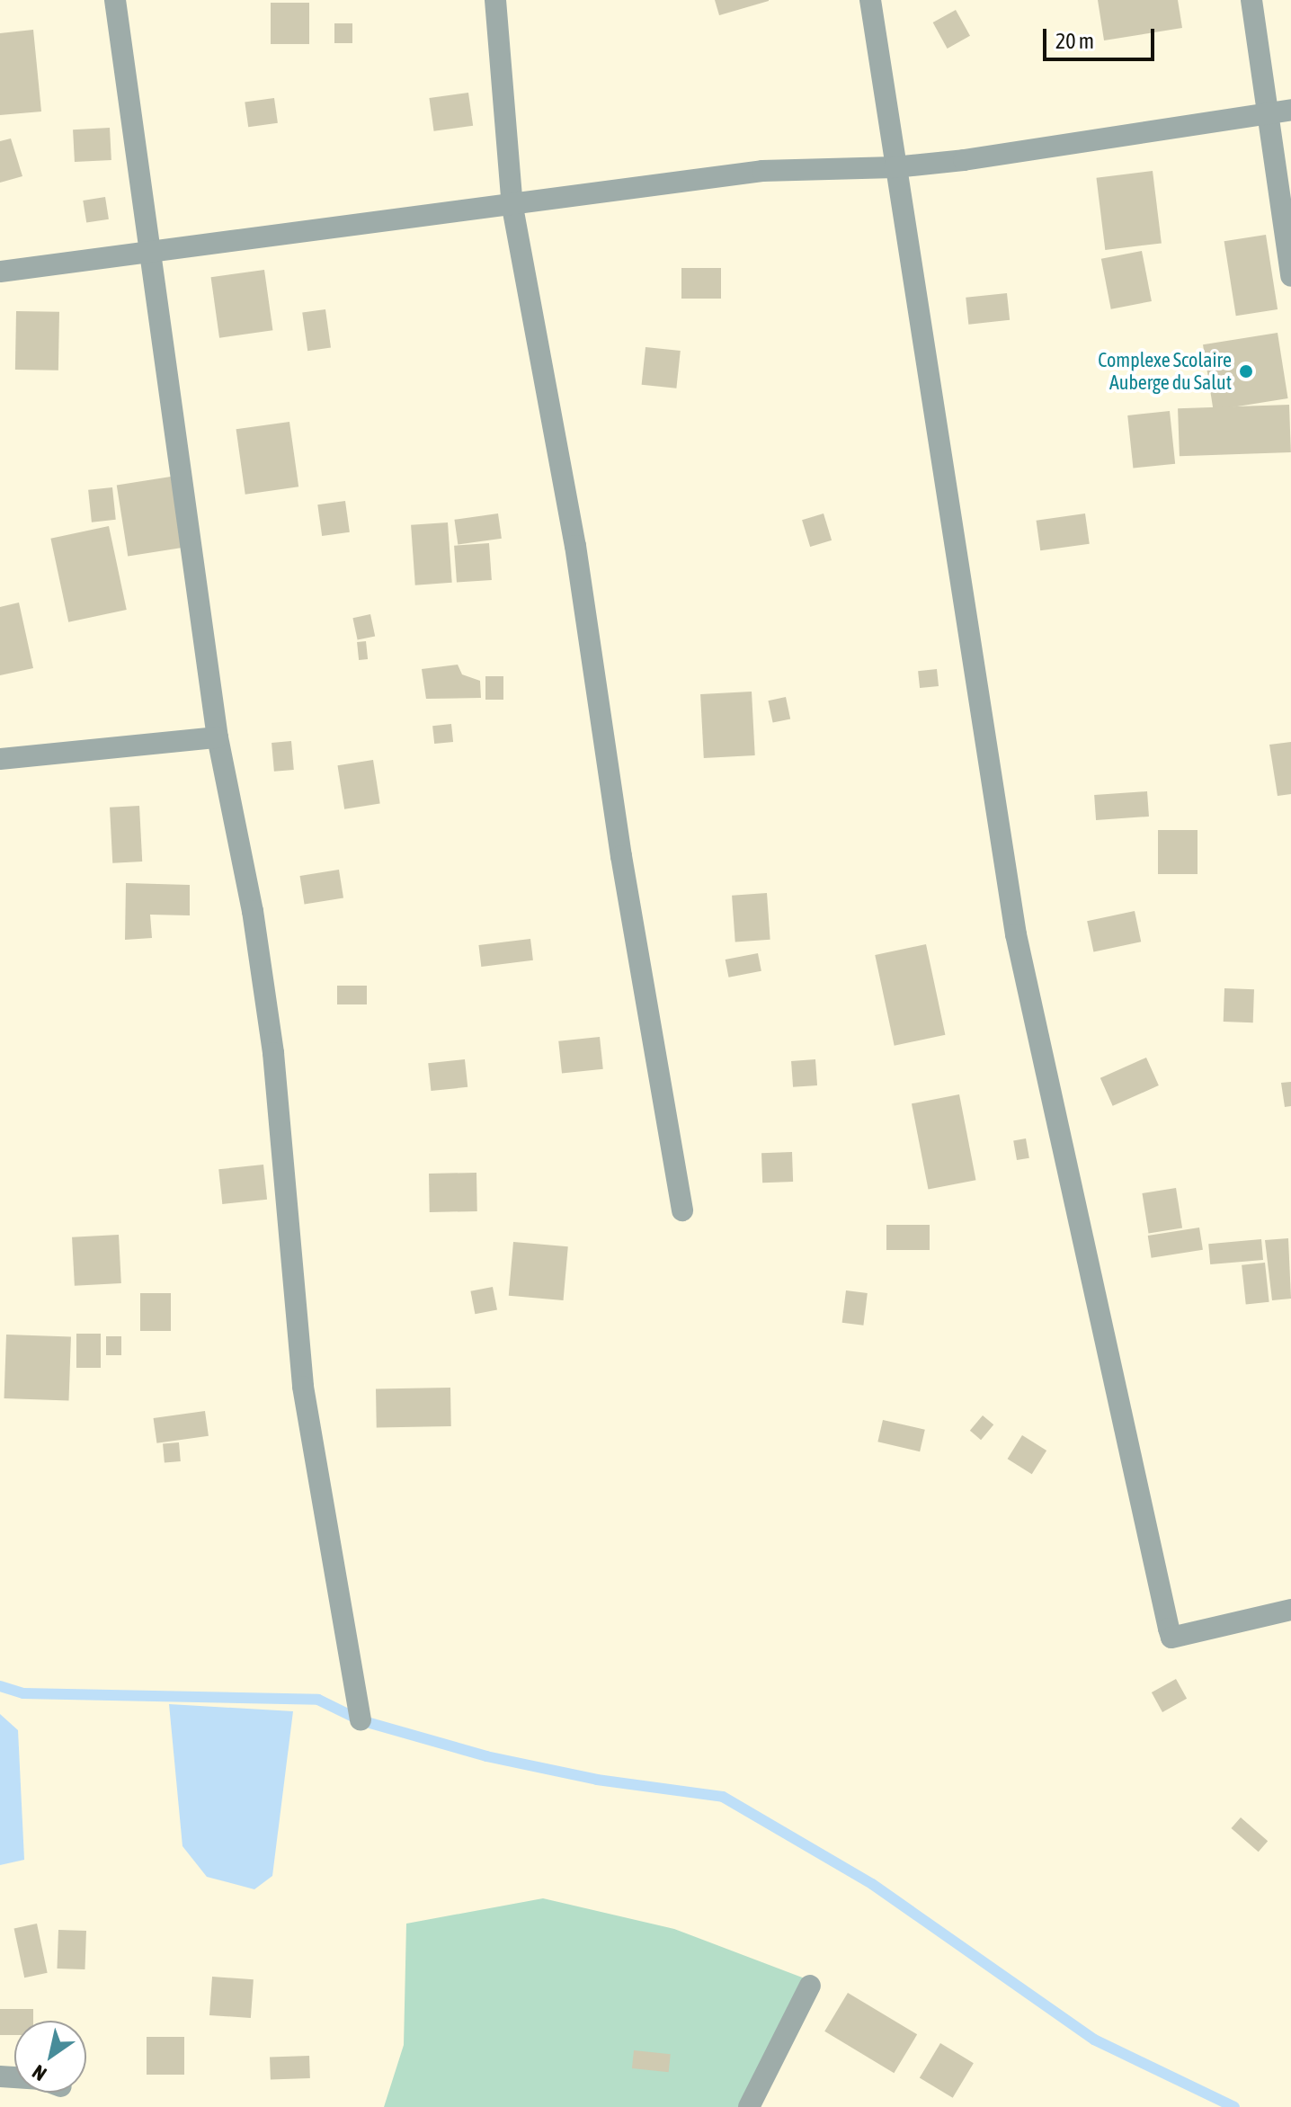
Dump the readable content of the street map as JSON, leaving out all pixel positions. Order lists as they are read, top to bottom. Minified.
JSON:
{"places":["Complexe Scolaire Auberge du Salut"],"scale_bar":"20 m","north":"bottom left"}
